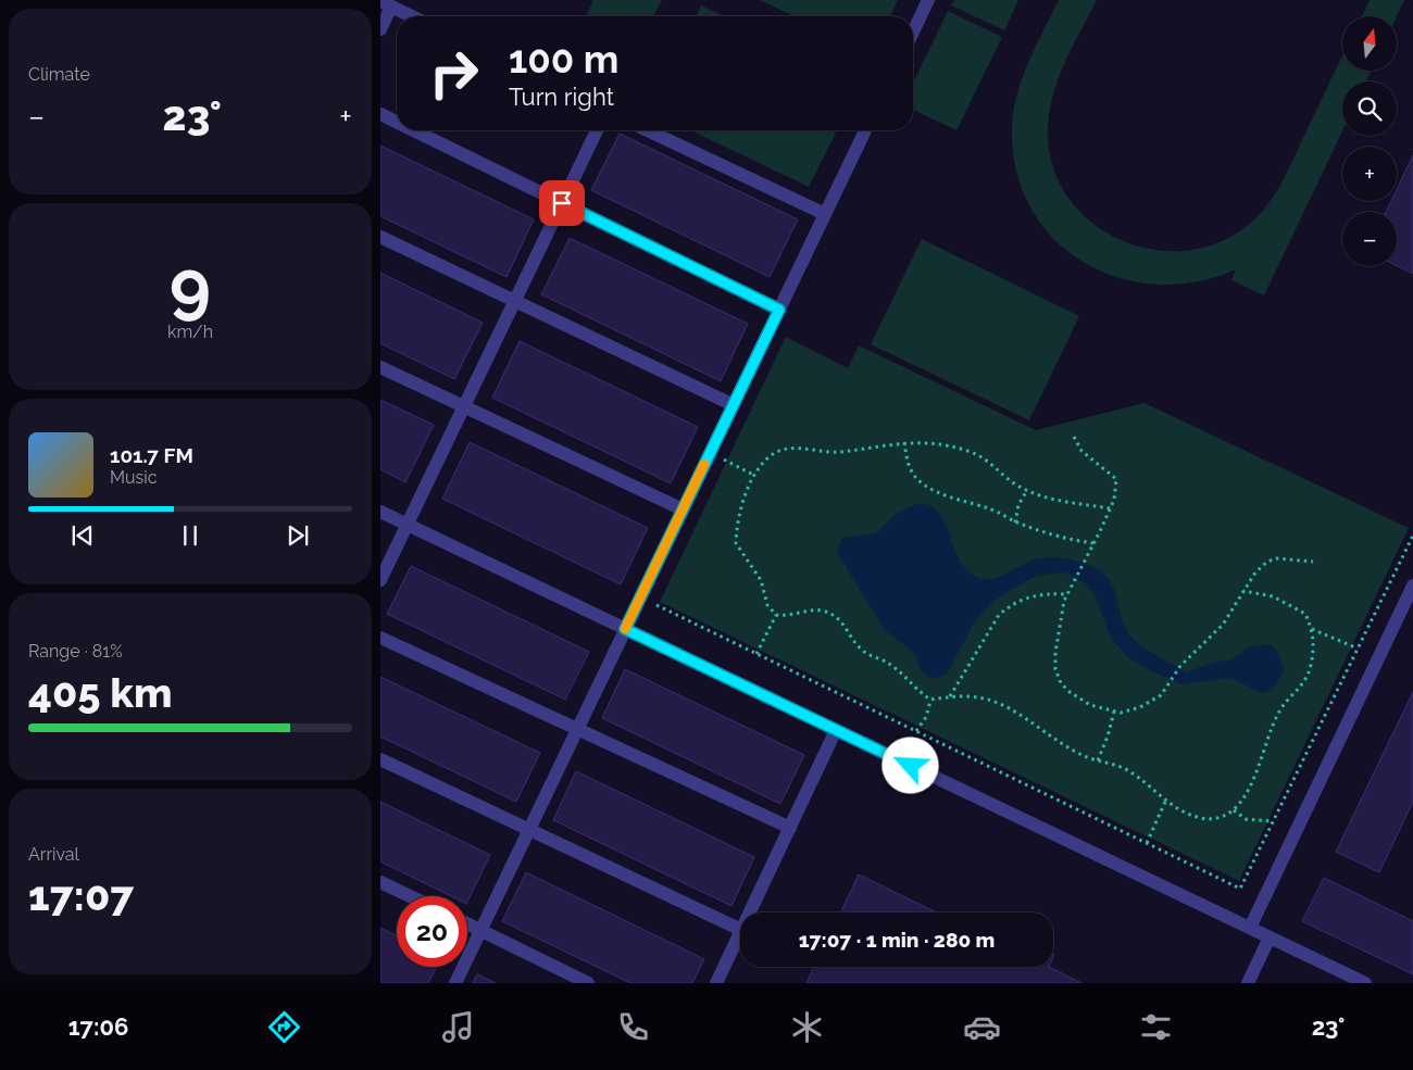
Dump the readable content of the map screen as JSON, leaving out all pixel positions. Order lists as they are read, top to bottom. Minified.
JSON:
{"north":"top","page":{"tile":["Climate",["9","km/h"],["Range · 81%","405 km"],["Arrival","17:07"]],"map_buttons":["+","−"],"turn":["100 m","Turn right"],"heat":["−","23°","+"],"song":["101.7 FM","Music"],"limit":"20","trip":"17:07 · 1 min · 280 m","tabs":["17:06","23°"]}}
